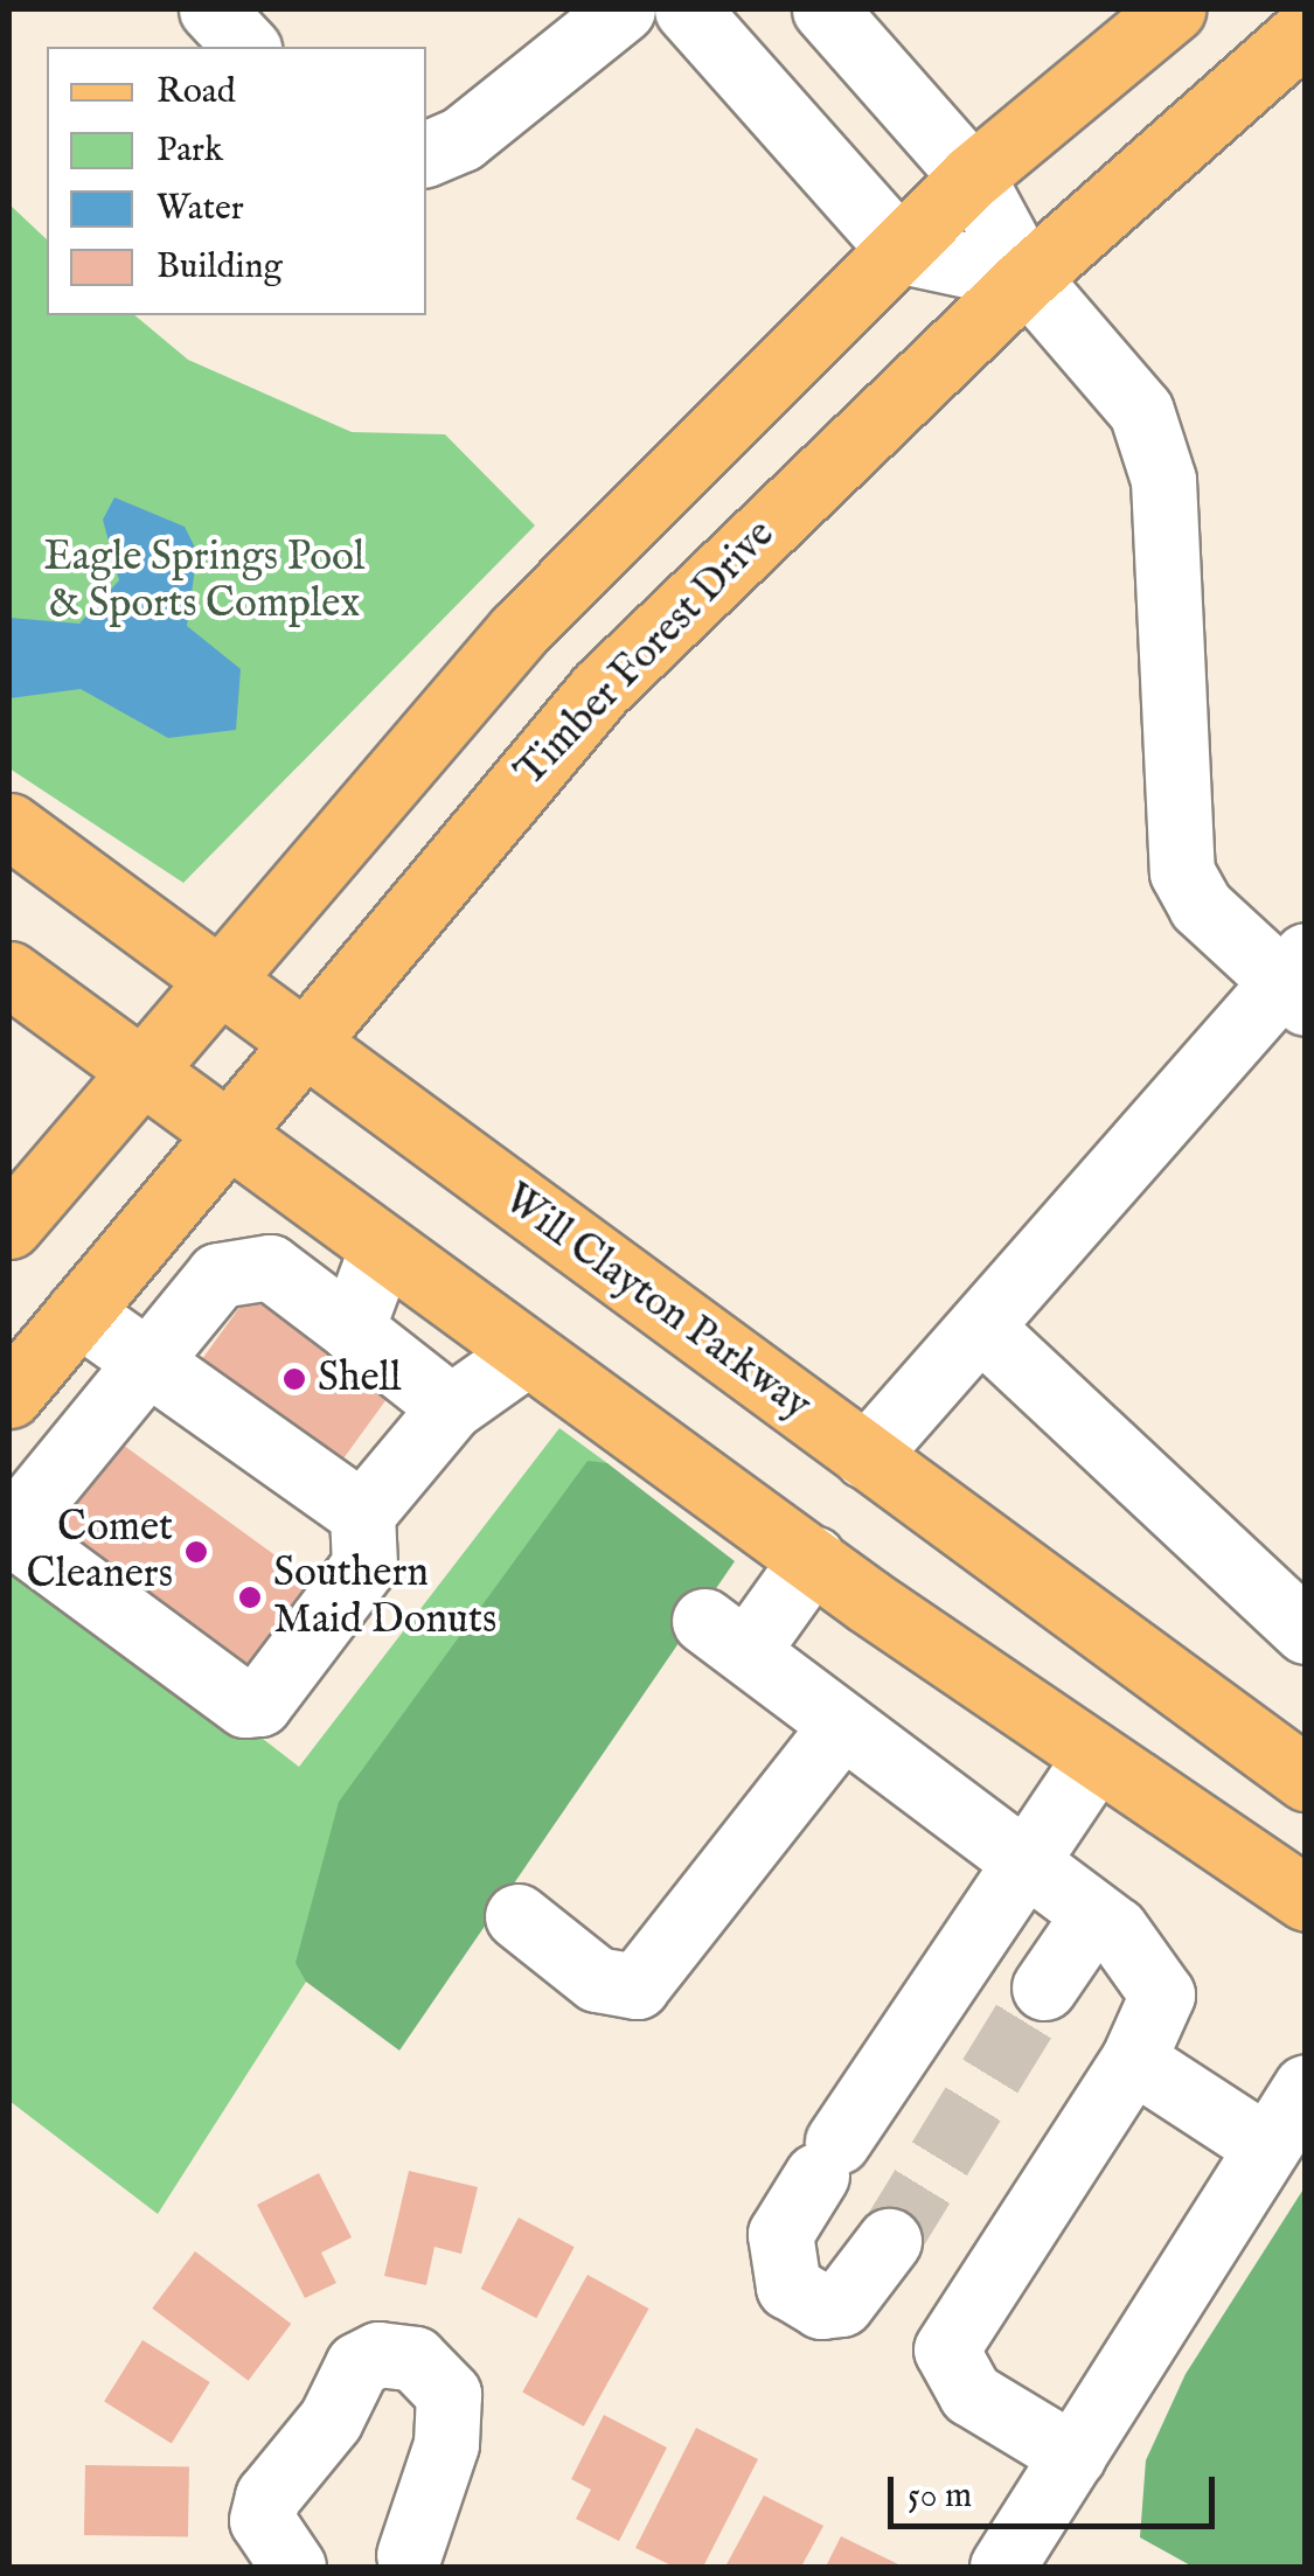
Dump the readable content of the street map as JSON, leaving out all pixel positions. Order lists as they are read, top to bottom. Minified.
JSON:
{"streets":{"main road":["Timber Forest Drive","Will Clayton Parkway"]},"crossings":[["Timber Forest Drive","Will Clayton Parkway"]],"parks":["Eagle Springs Pool & Sports Complex"],"places":["Shell","Comet Cleaners","Southern Maid Donuts"],"legend":["Road","Park","Water","Building"],"scale_bar":"50 m"}
